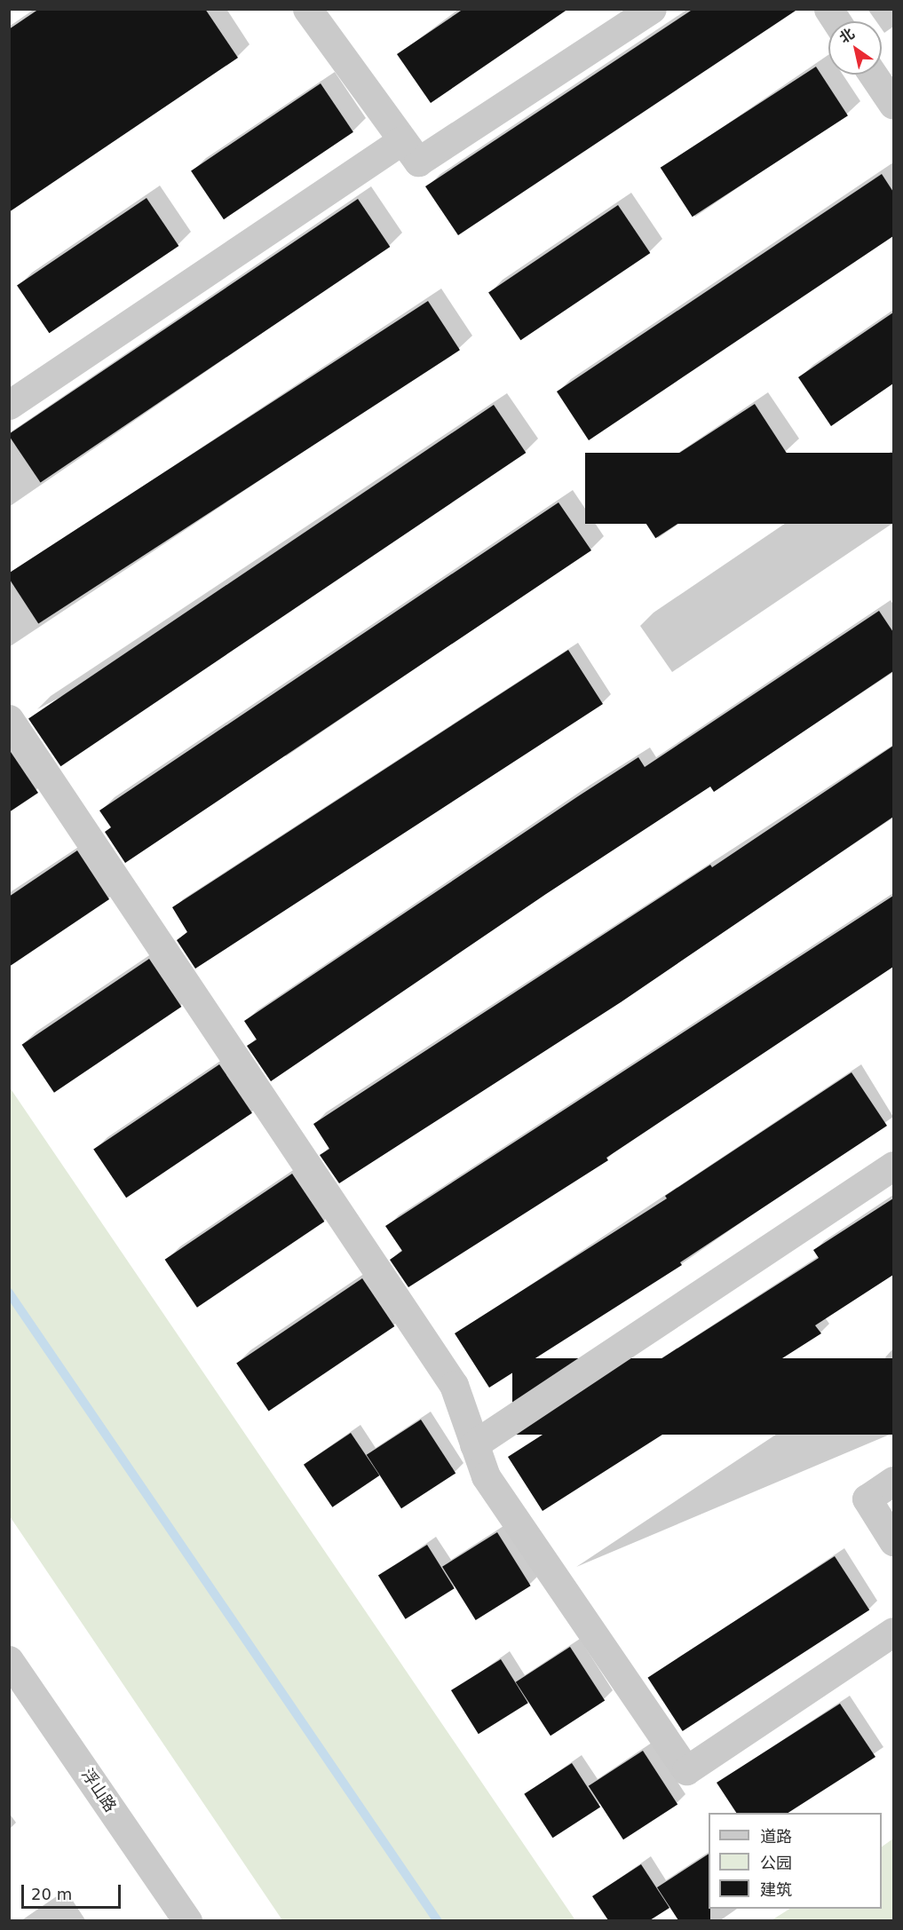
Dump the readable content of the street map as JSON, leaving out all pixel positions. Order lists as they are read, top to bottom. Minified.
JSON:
{"streets":{"street":["浮山路"]},"legend":["道路","公园","建筑"],"scale_bar":"20 m","north":"top left"}
